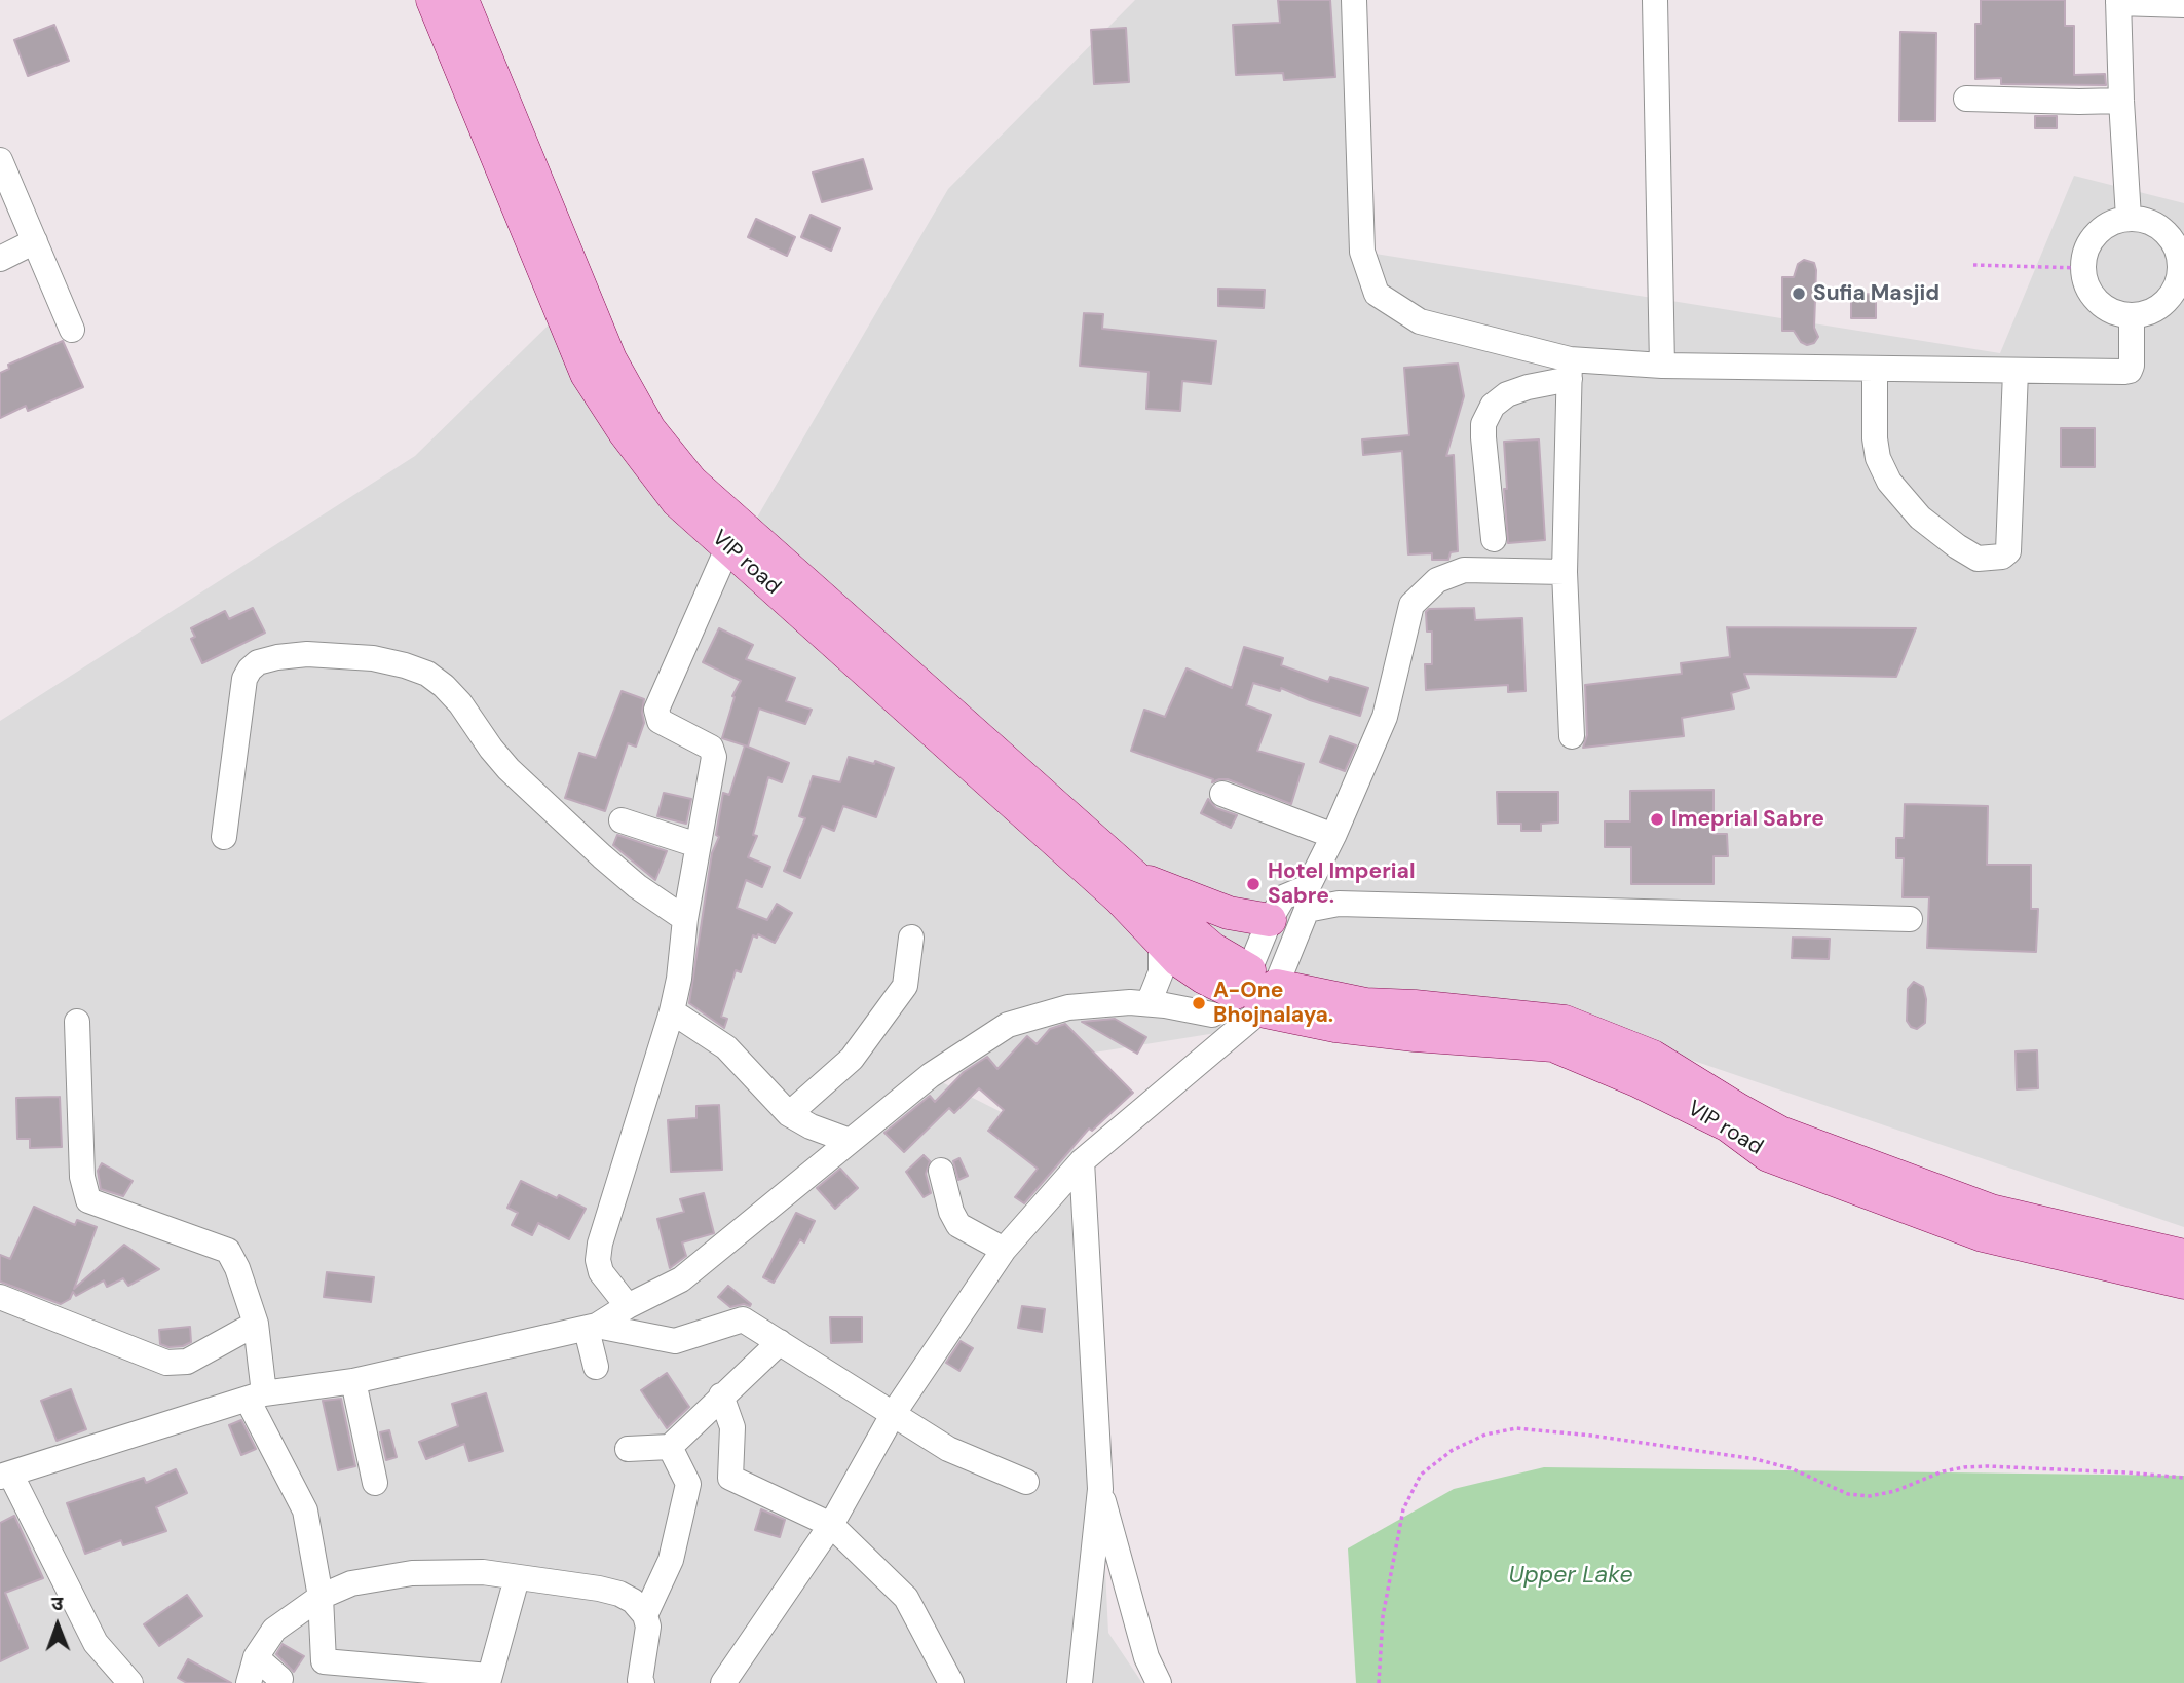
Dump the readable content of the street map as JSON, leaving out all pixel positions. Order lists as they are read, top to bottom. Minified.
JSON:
{"streets":{"main road":["VIP road"]},"water":["Upper Lake"],"places":["Sufia Masjid","Imeprial Sabre","Hotel Imperial Sabre.","A-One Bhojnalaya."],"north":"top"}
